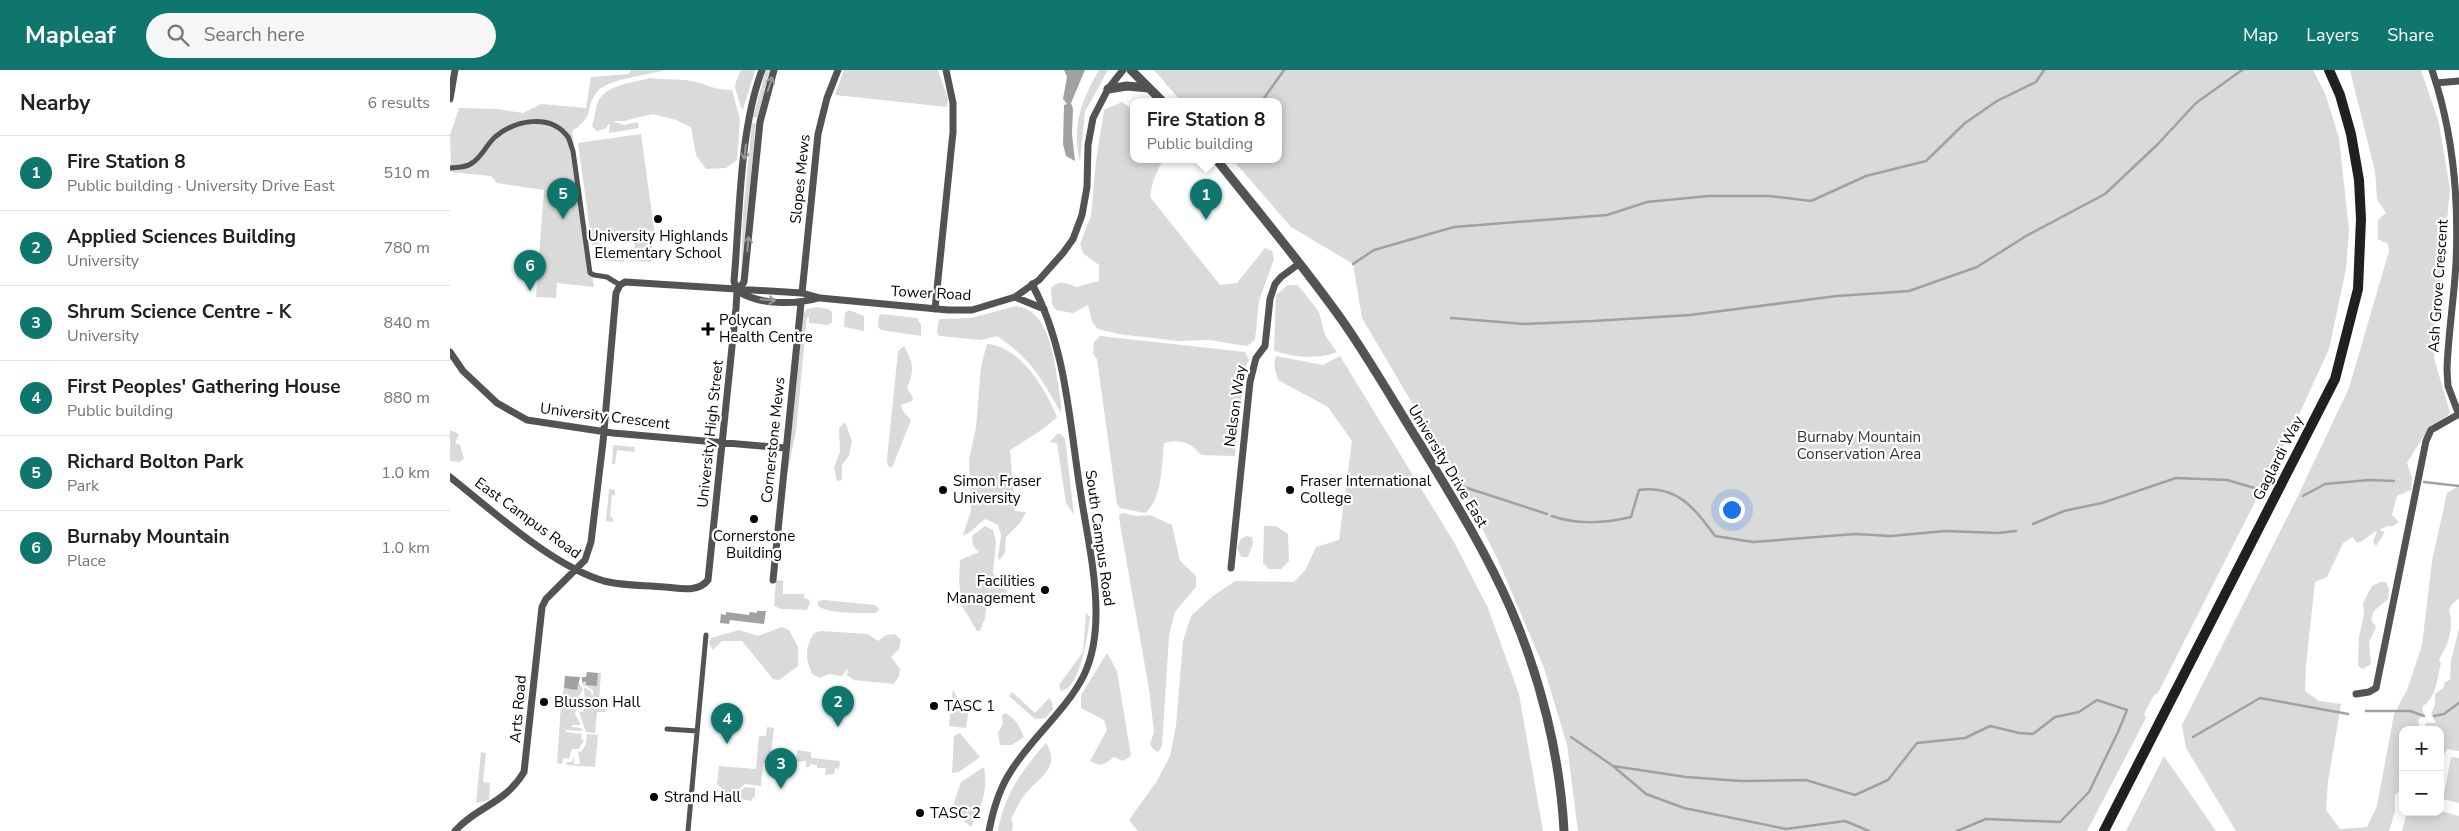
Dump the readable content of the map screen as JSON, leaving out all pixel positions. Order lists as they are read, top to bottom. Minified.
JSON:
{"streets":{"main road":["Gaglardi Way"],"street":["Slopes Mews","Ash Grove Crescent","Tower Road","Nelson Way","University Crescent","University High Street","Cornerstone Mews","University Drive East","East Campus Road","South Campus Road","Arts Road"]},"crossings":[["Slopes Mews","Tower Road"],["Tower Road","University High Street"],["Tower Road","Cornerstone Mews"],["Tower Road","South Campus Road"],["Tower Road","Arts Road"],["Nelson Way","University Drive East"],["University Crescent","University High Street"],["University Crescent","Cornerstone Mews"],["University Crescent","Arts Road"],["University High Street","East Campus Road"],["East Campus Road","Arts Road"]],"parks":["Burnaby Mountain Conservation Area"],"places":{"other":["University Highlands Elementary School","Simon Fraser University","Fraser International College","Cornerstone Building","Facilities Management","Blusson Hall","TASC 1","Strand Hall","TASC 2"],"health":["Polycan Health Centre"]},"page":{"header":"Mapleaf","search":"Search here","nav":["Map","Layers","Share"],"heading":["Nearby","6 results"],"popup":["Fire Station 8","Public building"],"list":[{"mark":"1","name":"Fire Station 8","note":"Public building · University Drive East","value":"510 m"},{"mark":"2","name":"Applied Sciences Building","note":"University","value":"780 m"},{"mark":"3","name":"Shrum Science Centre - K","note":"University","value":"840 m"},{"mark":"4","name":"First Peoples' Gathering House","note":"Public building","value":"880 m"},{"mark":"5","name":"Richard Bolton Park","note":"Park","value":"1.0 km"},{"mark":"6","name":"Burnaby Mountain","note":"Place","value":"1.0 km"}],"pins":["5","1","6","2","4","3"],"map_buttons":["+","−"]}}
